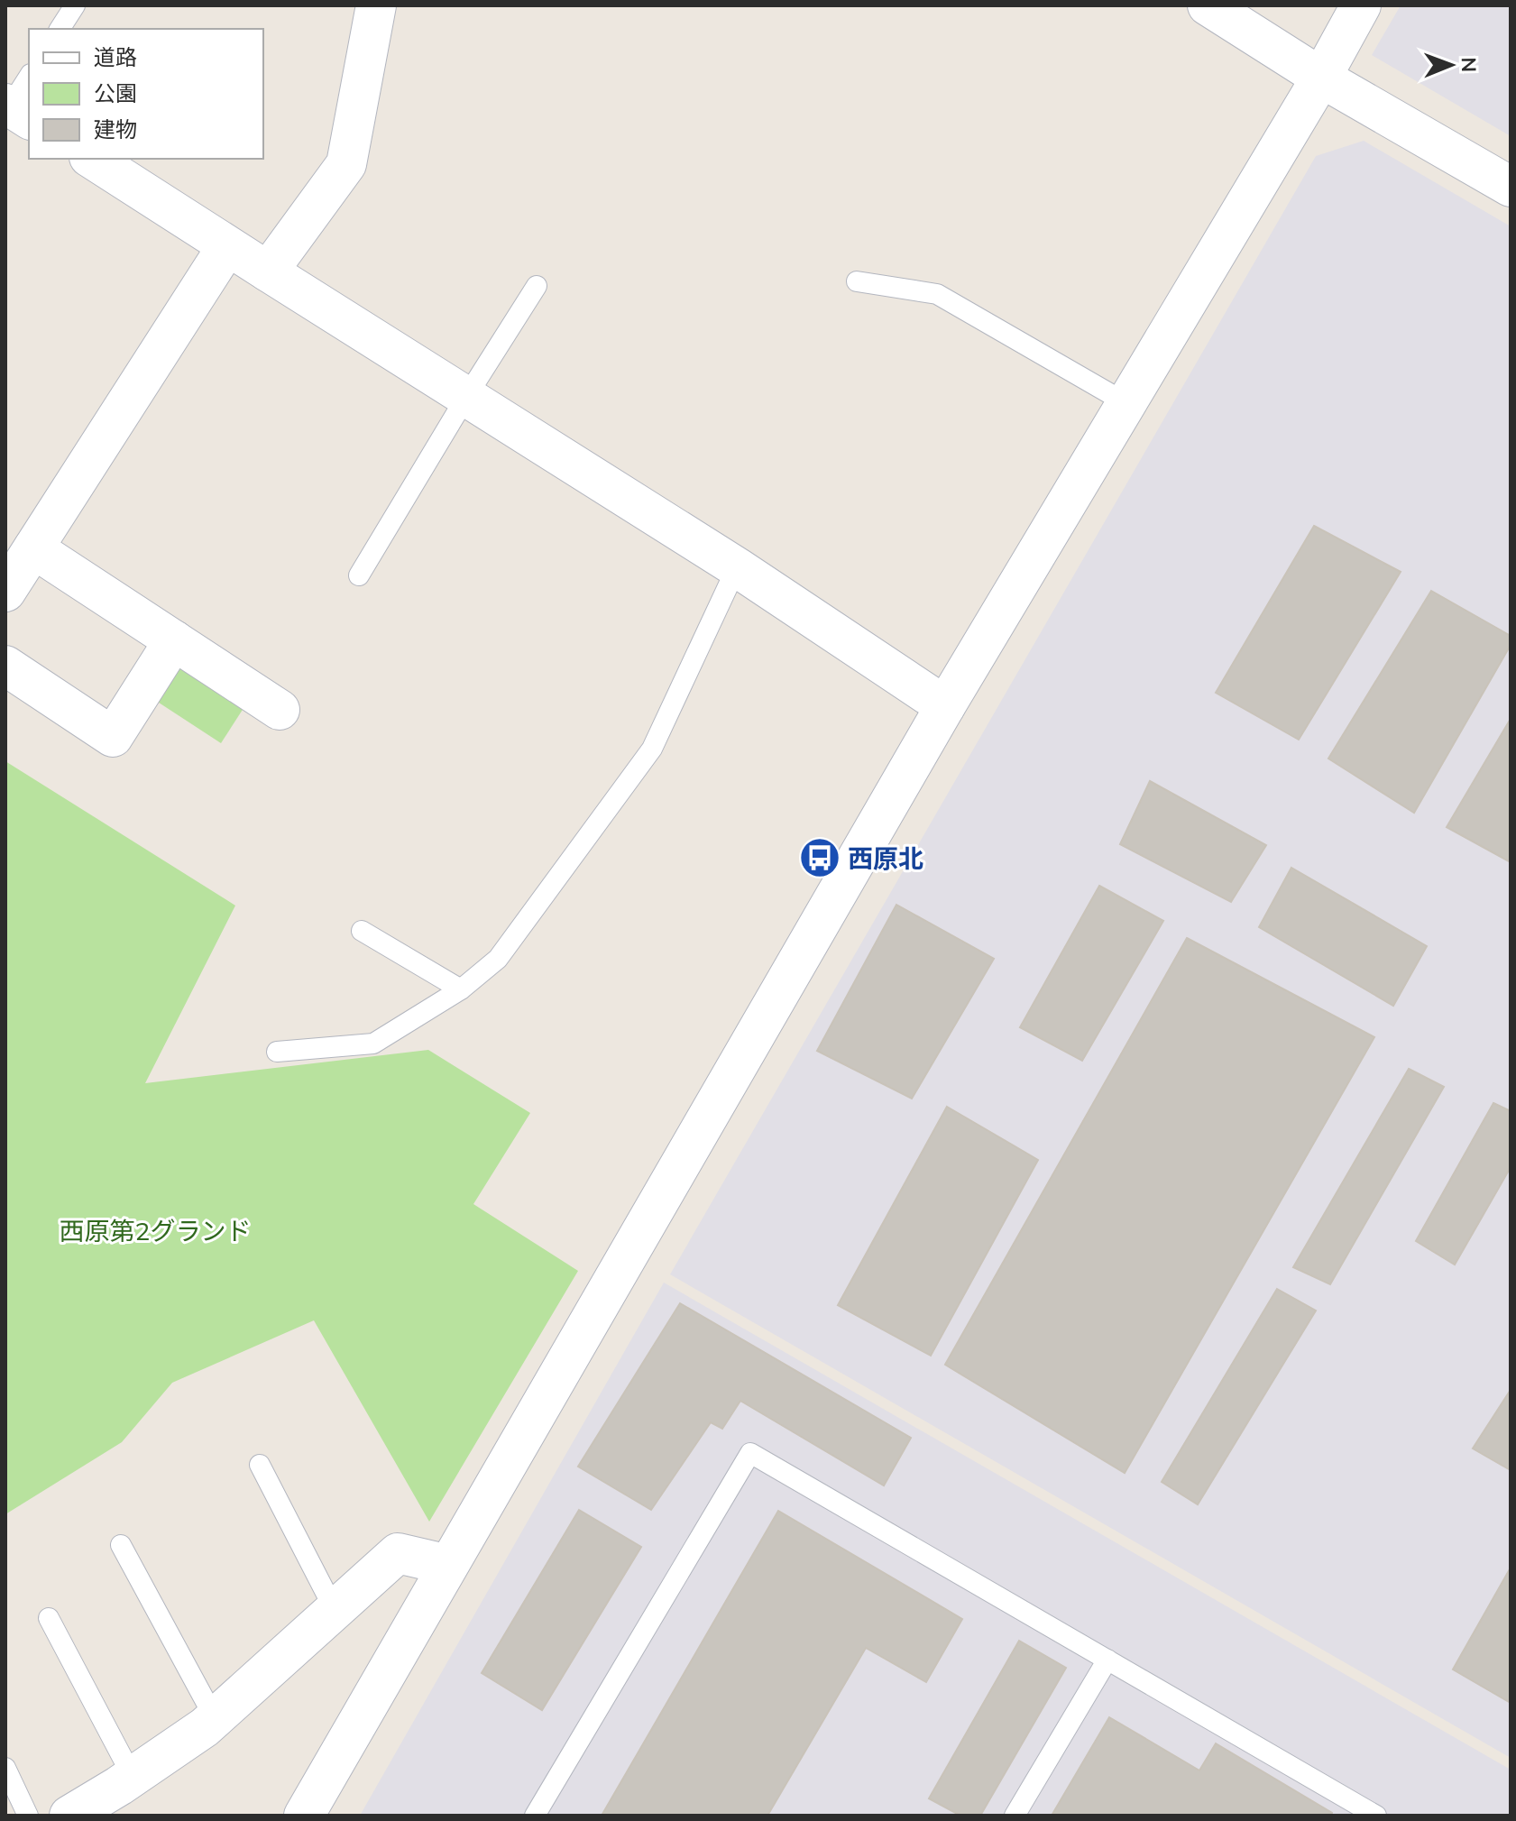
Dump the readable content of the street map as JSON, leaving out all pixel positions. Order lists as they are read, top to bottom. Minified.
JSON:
{"parks":["西原第2グランド"],"places":{"bus stop":["西原北"]},"legend":["道路","公園","建物"],"north":"right"}
